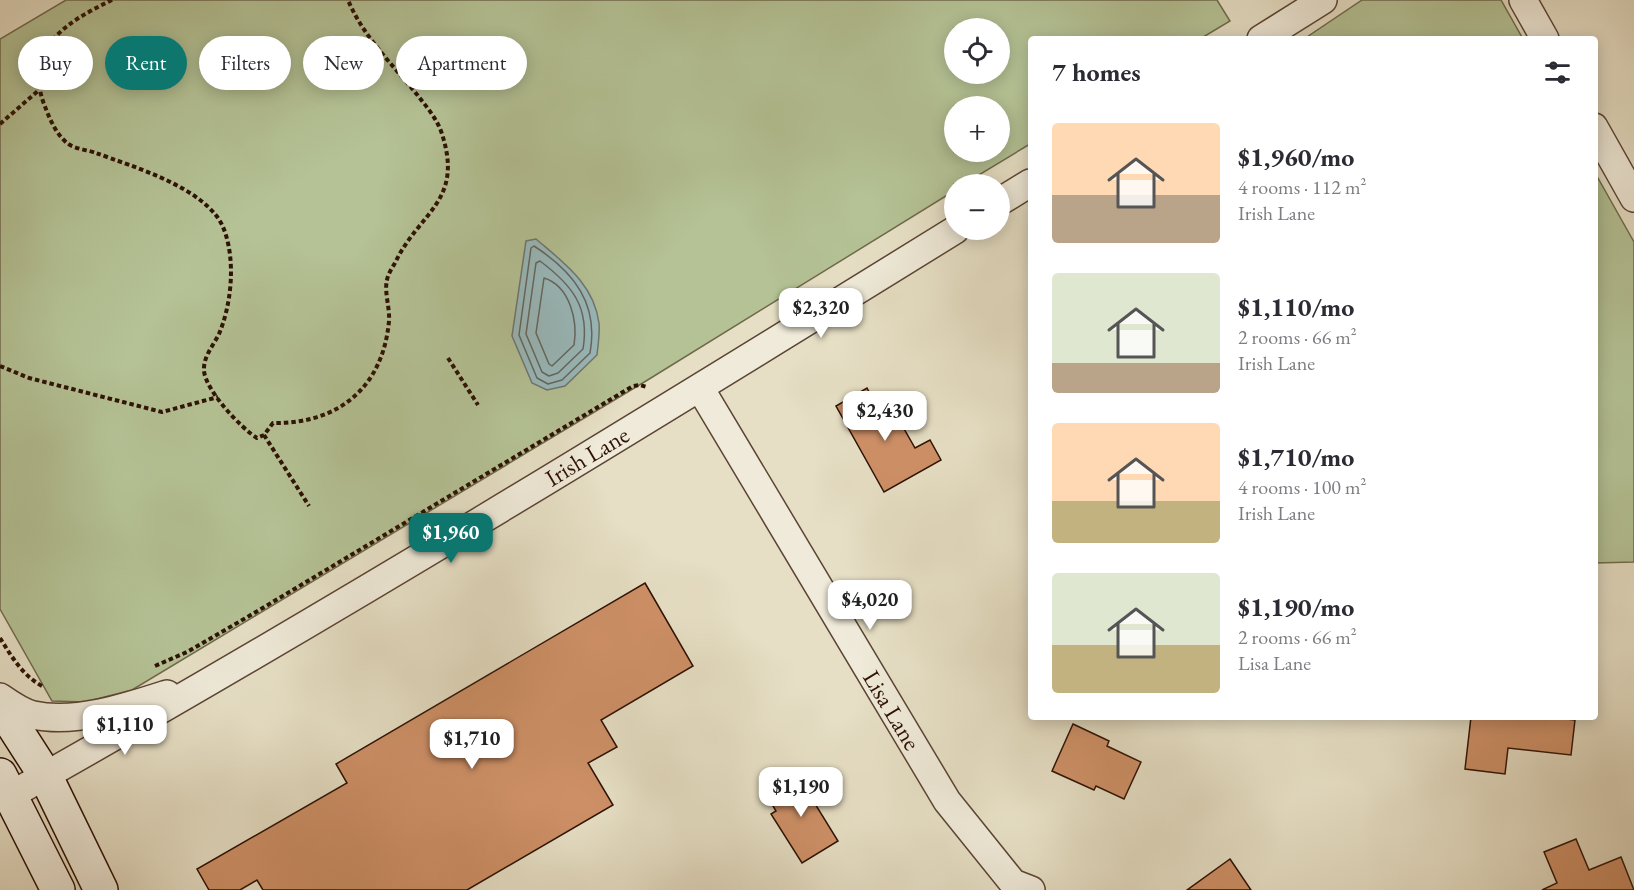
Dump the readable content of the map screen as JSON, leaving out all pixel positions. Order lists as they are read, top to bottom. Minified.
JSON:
{"streets":{"street":["Irish Lane","Lisa Lane"]},"crossings":[["Irish Lane","Lisa Lane"]],"page":{"map_buttons":["+","−"],"chip":["Buy","Rent","Filters","New","Apartment"],"heading":"7 homes","list":[{"name":"$1,960/mo","note":"4 rooms · 112 m² · Irish Lane"},{"name":"$1,110/mo","note":"2 rooms · 66 m² · Irish Lane"},{"name":"$1,710/mo","note":"4 rooms · 100 m² · Irish Lane"},{"name":"$1,190/mo","note":"2 rooms · 66 m² · Lisa Lane"}],"price":["$2,320","$2,430","$1,960","$4,020","$1,110","$1,710","$1,190"]}}
